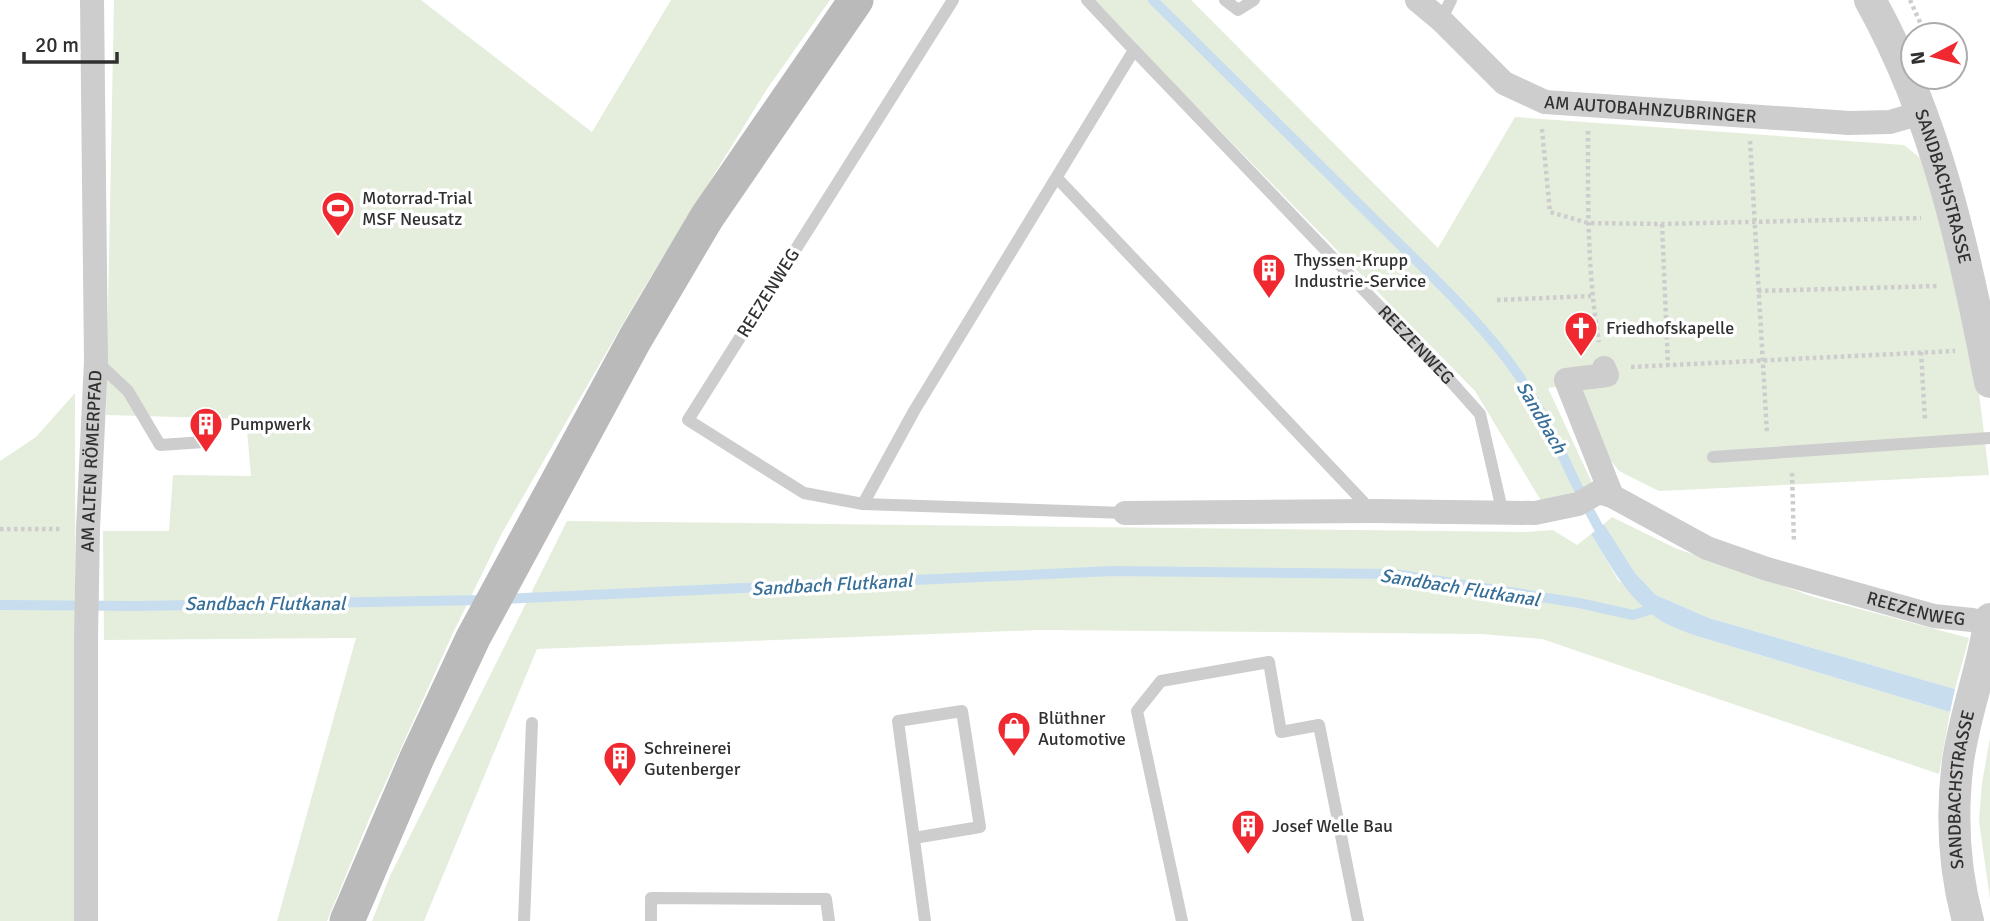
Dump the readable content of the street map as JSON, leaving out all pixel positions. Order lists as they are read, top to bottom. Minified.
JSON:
{"streets":{"street":["AM AUTOBAHNZUBRINGER","SANDBACHSTRASSE","REEZENWEG","AM ALTEN RÖMERPFAD"]},"crossings":[["AM AUTOBAHNZUBRINGER","SANDBACHSTRASSE"],["SANDBACHSTRASSE","REEZENWEG"]],"water":["Sandbach","Sandbach Flutkanal"],"places":{"sports":["Motorrad-Trial MSF Neusatz"],"building":["Thyssen-Krupp Industrie-Service","Pumpwerk","Schreinerei Gutenberger","Josef Welle Bau"],"church":["Friedhofskapelle"],"shop":["Blüthner Automotive"]},"scale_bar":"20 m","north":"left"}
